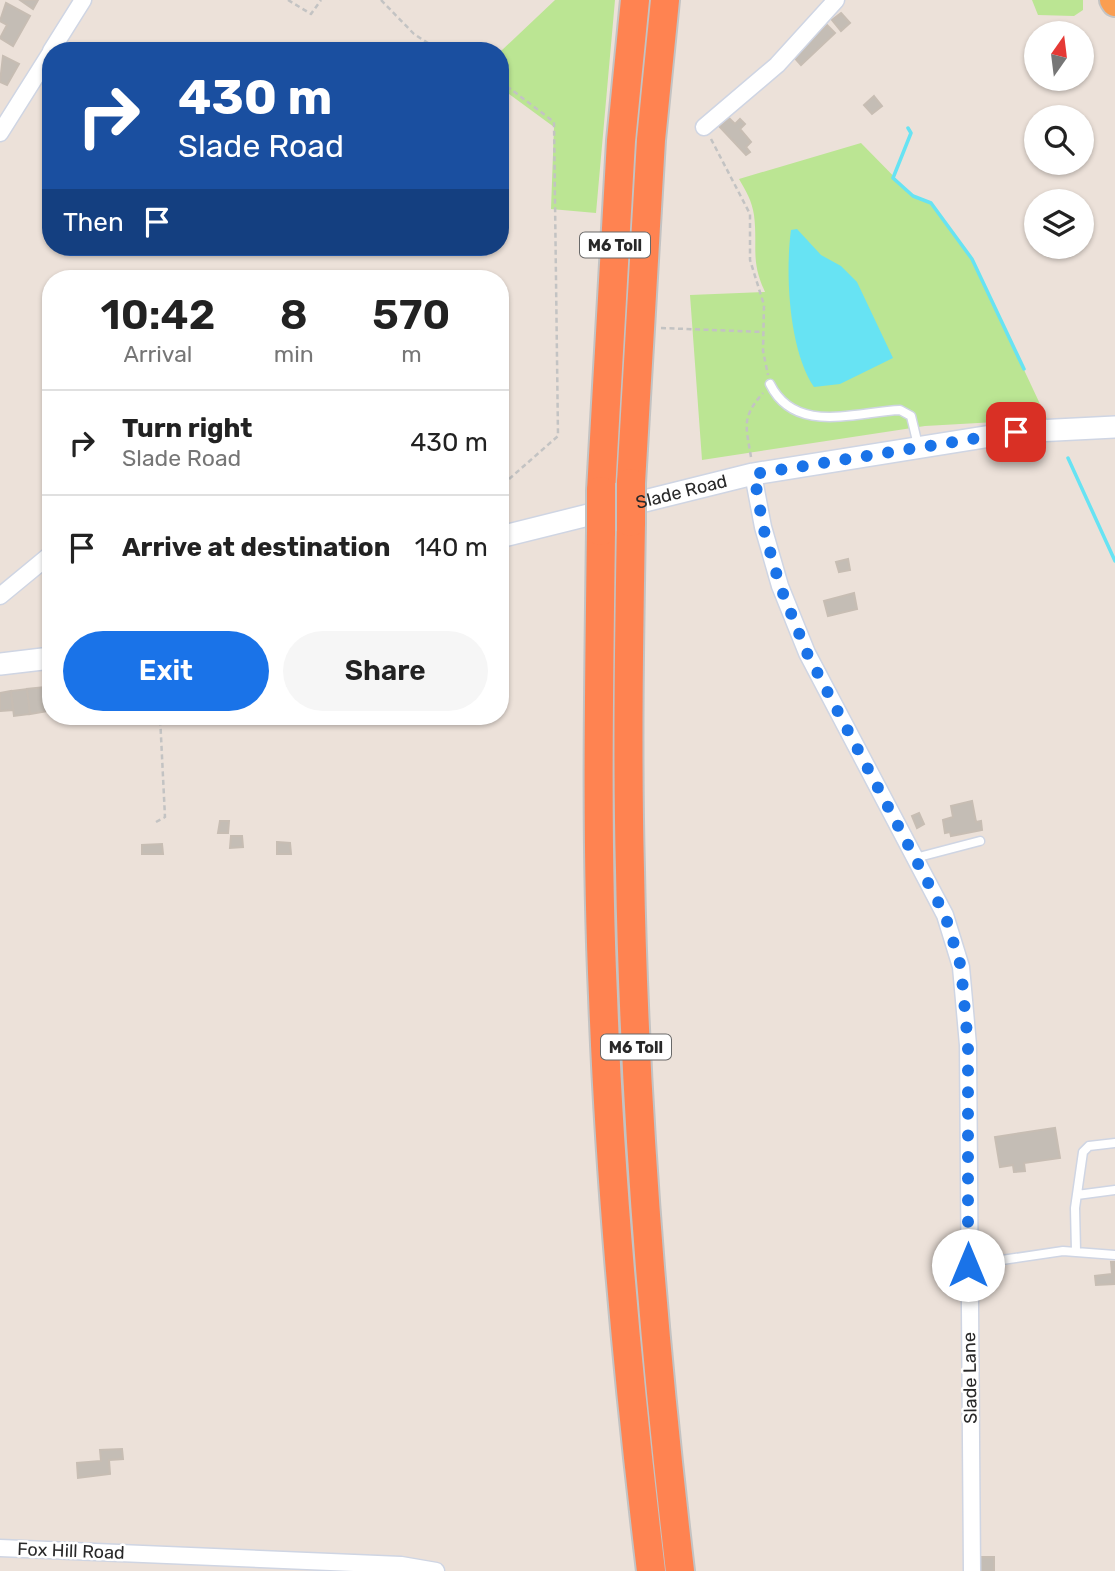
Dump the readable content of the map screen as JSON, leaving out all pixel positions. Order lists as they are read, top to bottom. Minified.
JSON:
{"streets":{"highway":["M6 Toll"],"main road":["Slade Road"],"street":["Slade Lane","Fox Hill Road"]},"crossings":[["Slade Road","Slade Lane"]],"north":"top","page":{"turn":["430 m","Slade Road"],"then":"Then","eta":["10:42","Arrival","8","min","570","m"],"list":[{"name":"Turn right","note":"Slade Road","value":"430 m"},{"name":"Arrive at destination","value":"140 m"}],"buttons":["Exit","Share"]}}
